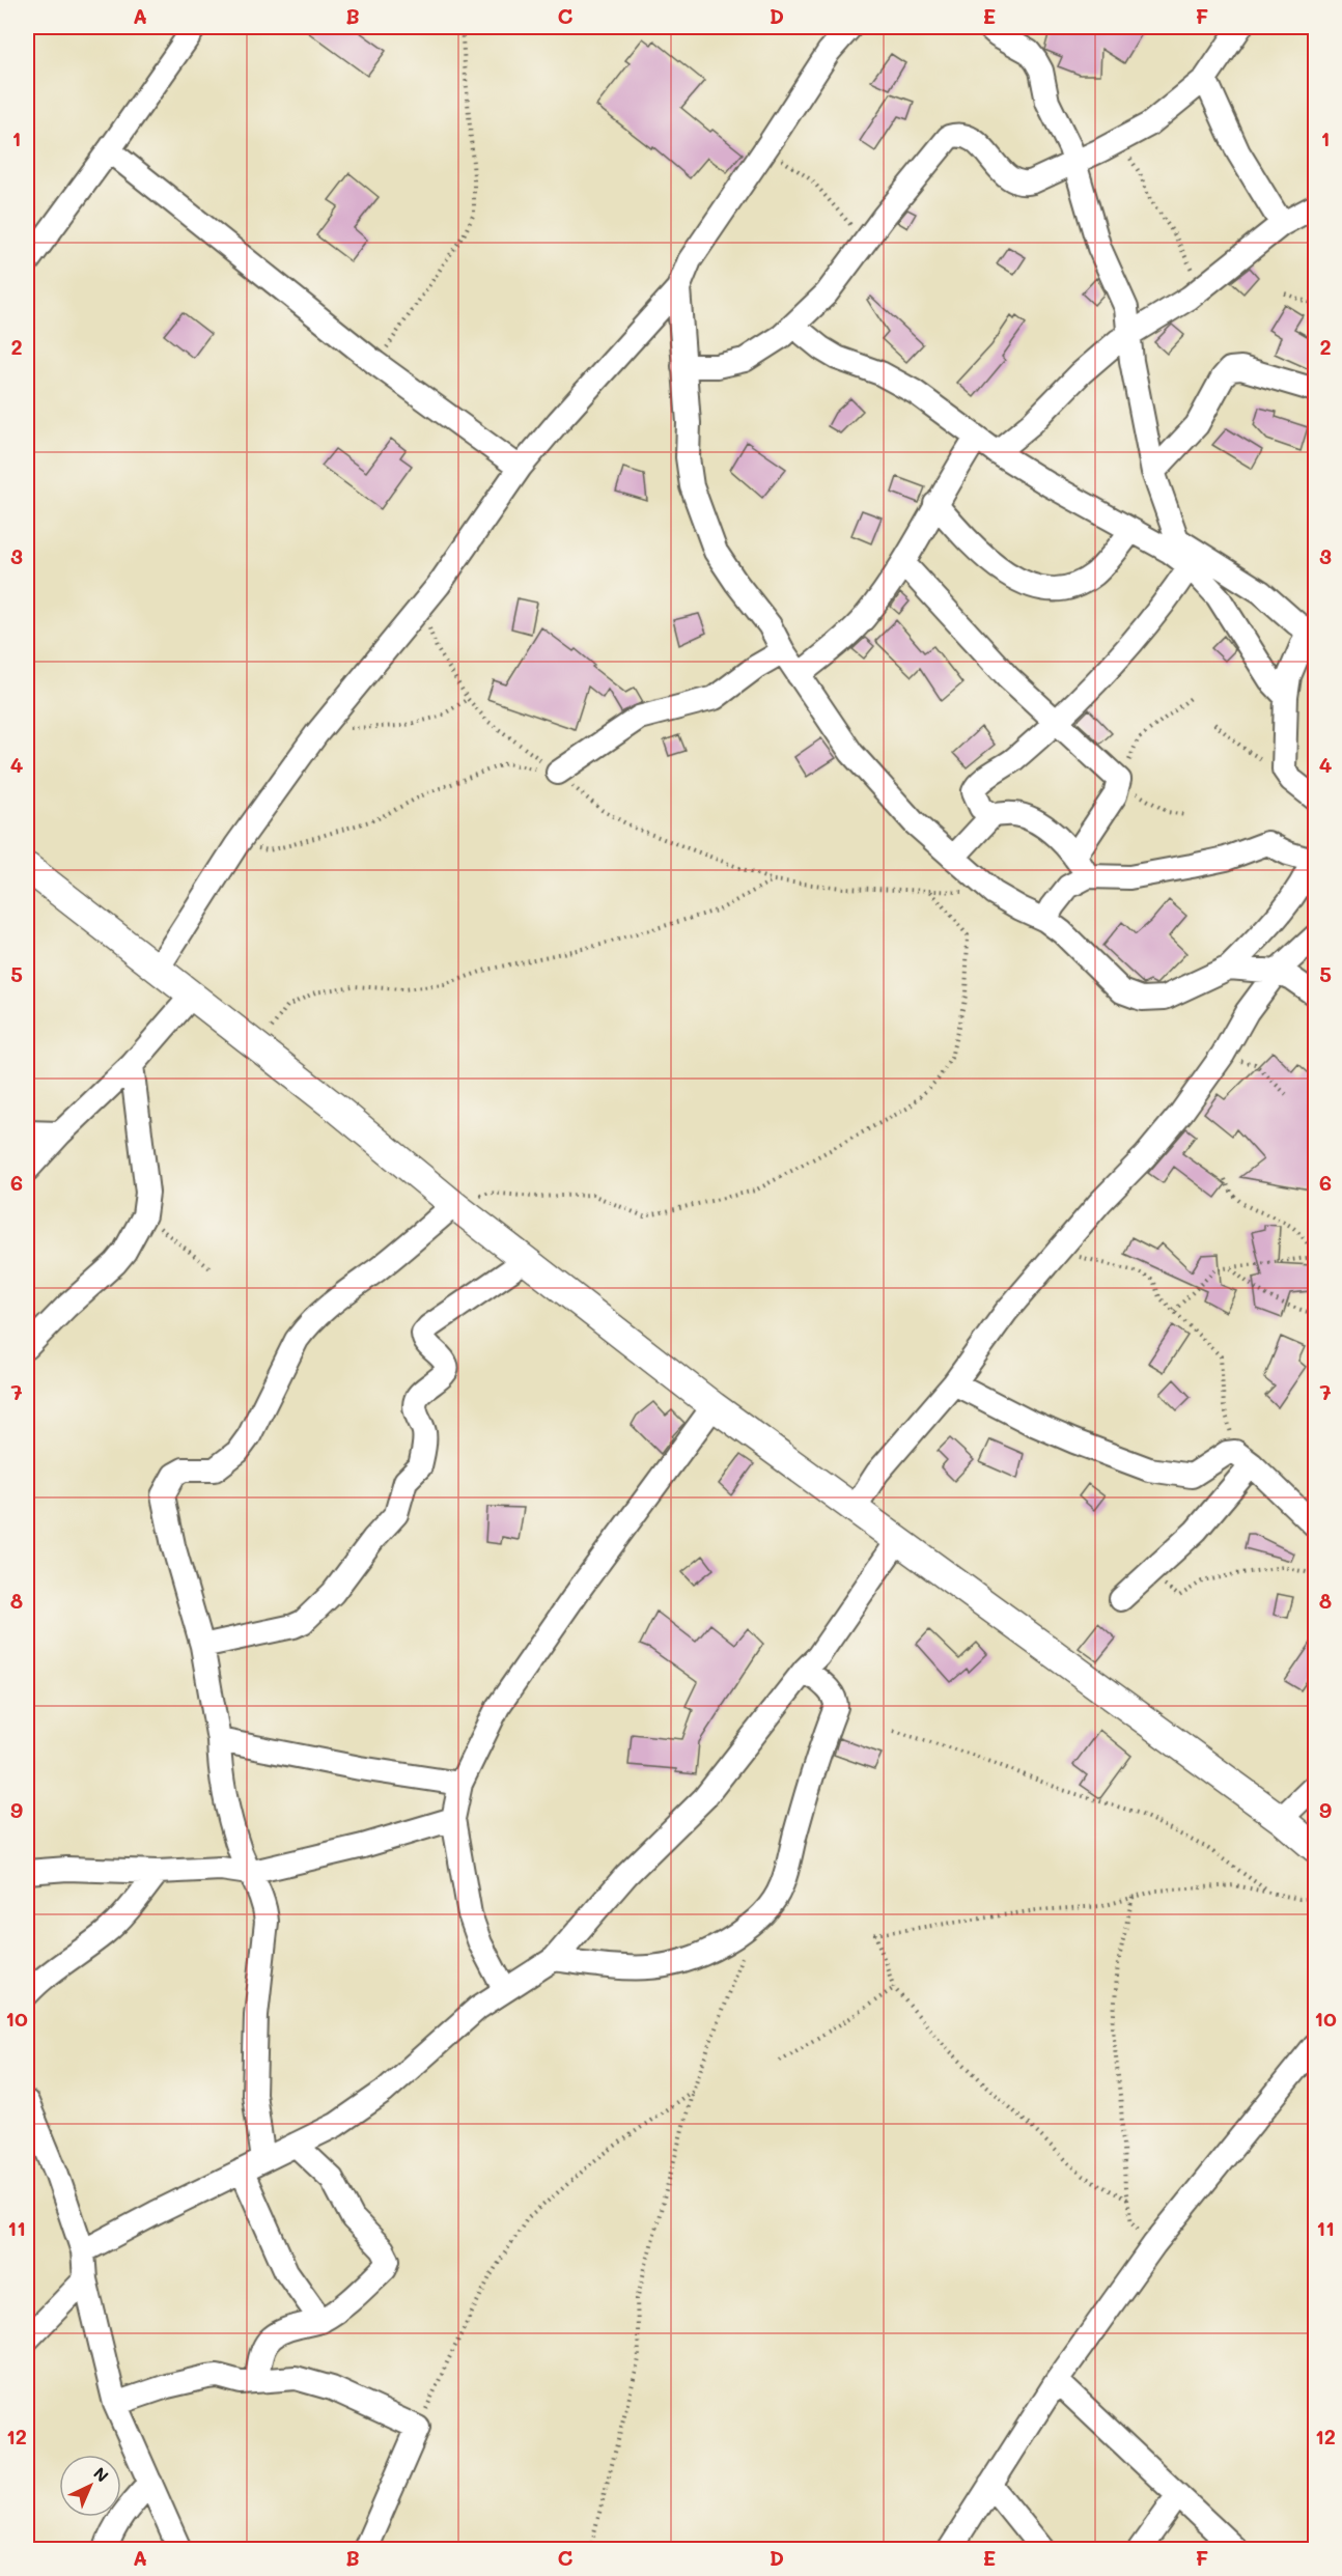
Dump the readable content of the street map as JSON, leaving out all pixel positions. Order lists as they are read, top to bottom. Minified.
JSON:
{"north":"top right","grid":{"columns":["A","B","C","D","E","F"],"rows":["1","2","3","4","5","6","7","8","9","10","11","12"]}}
